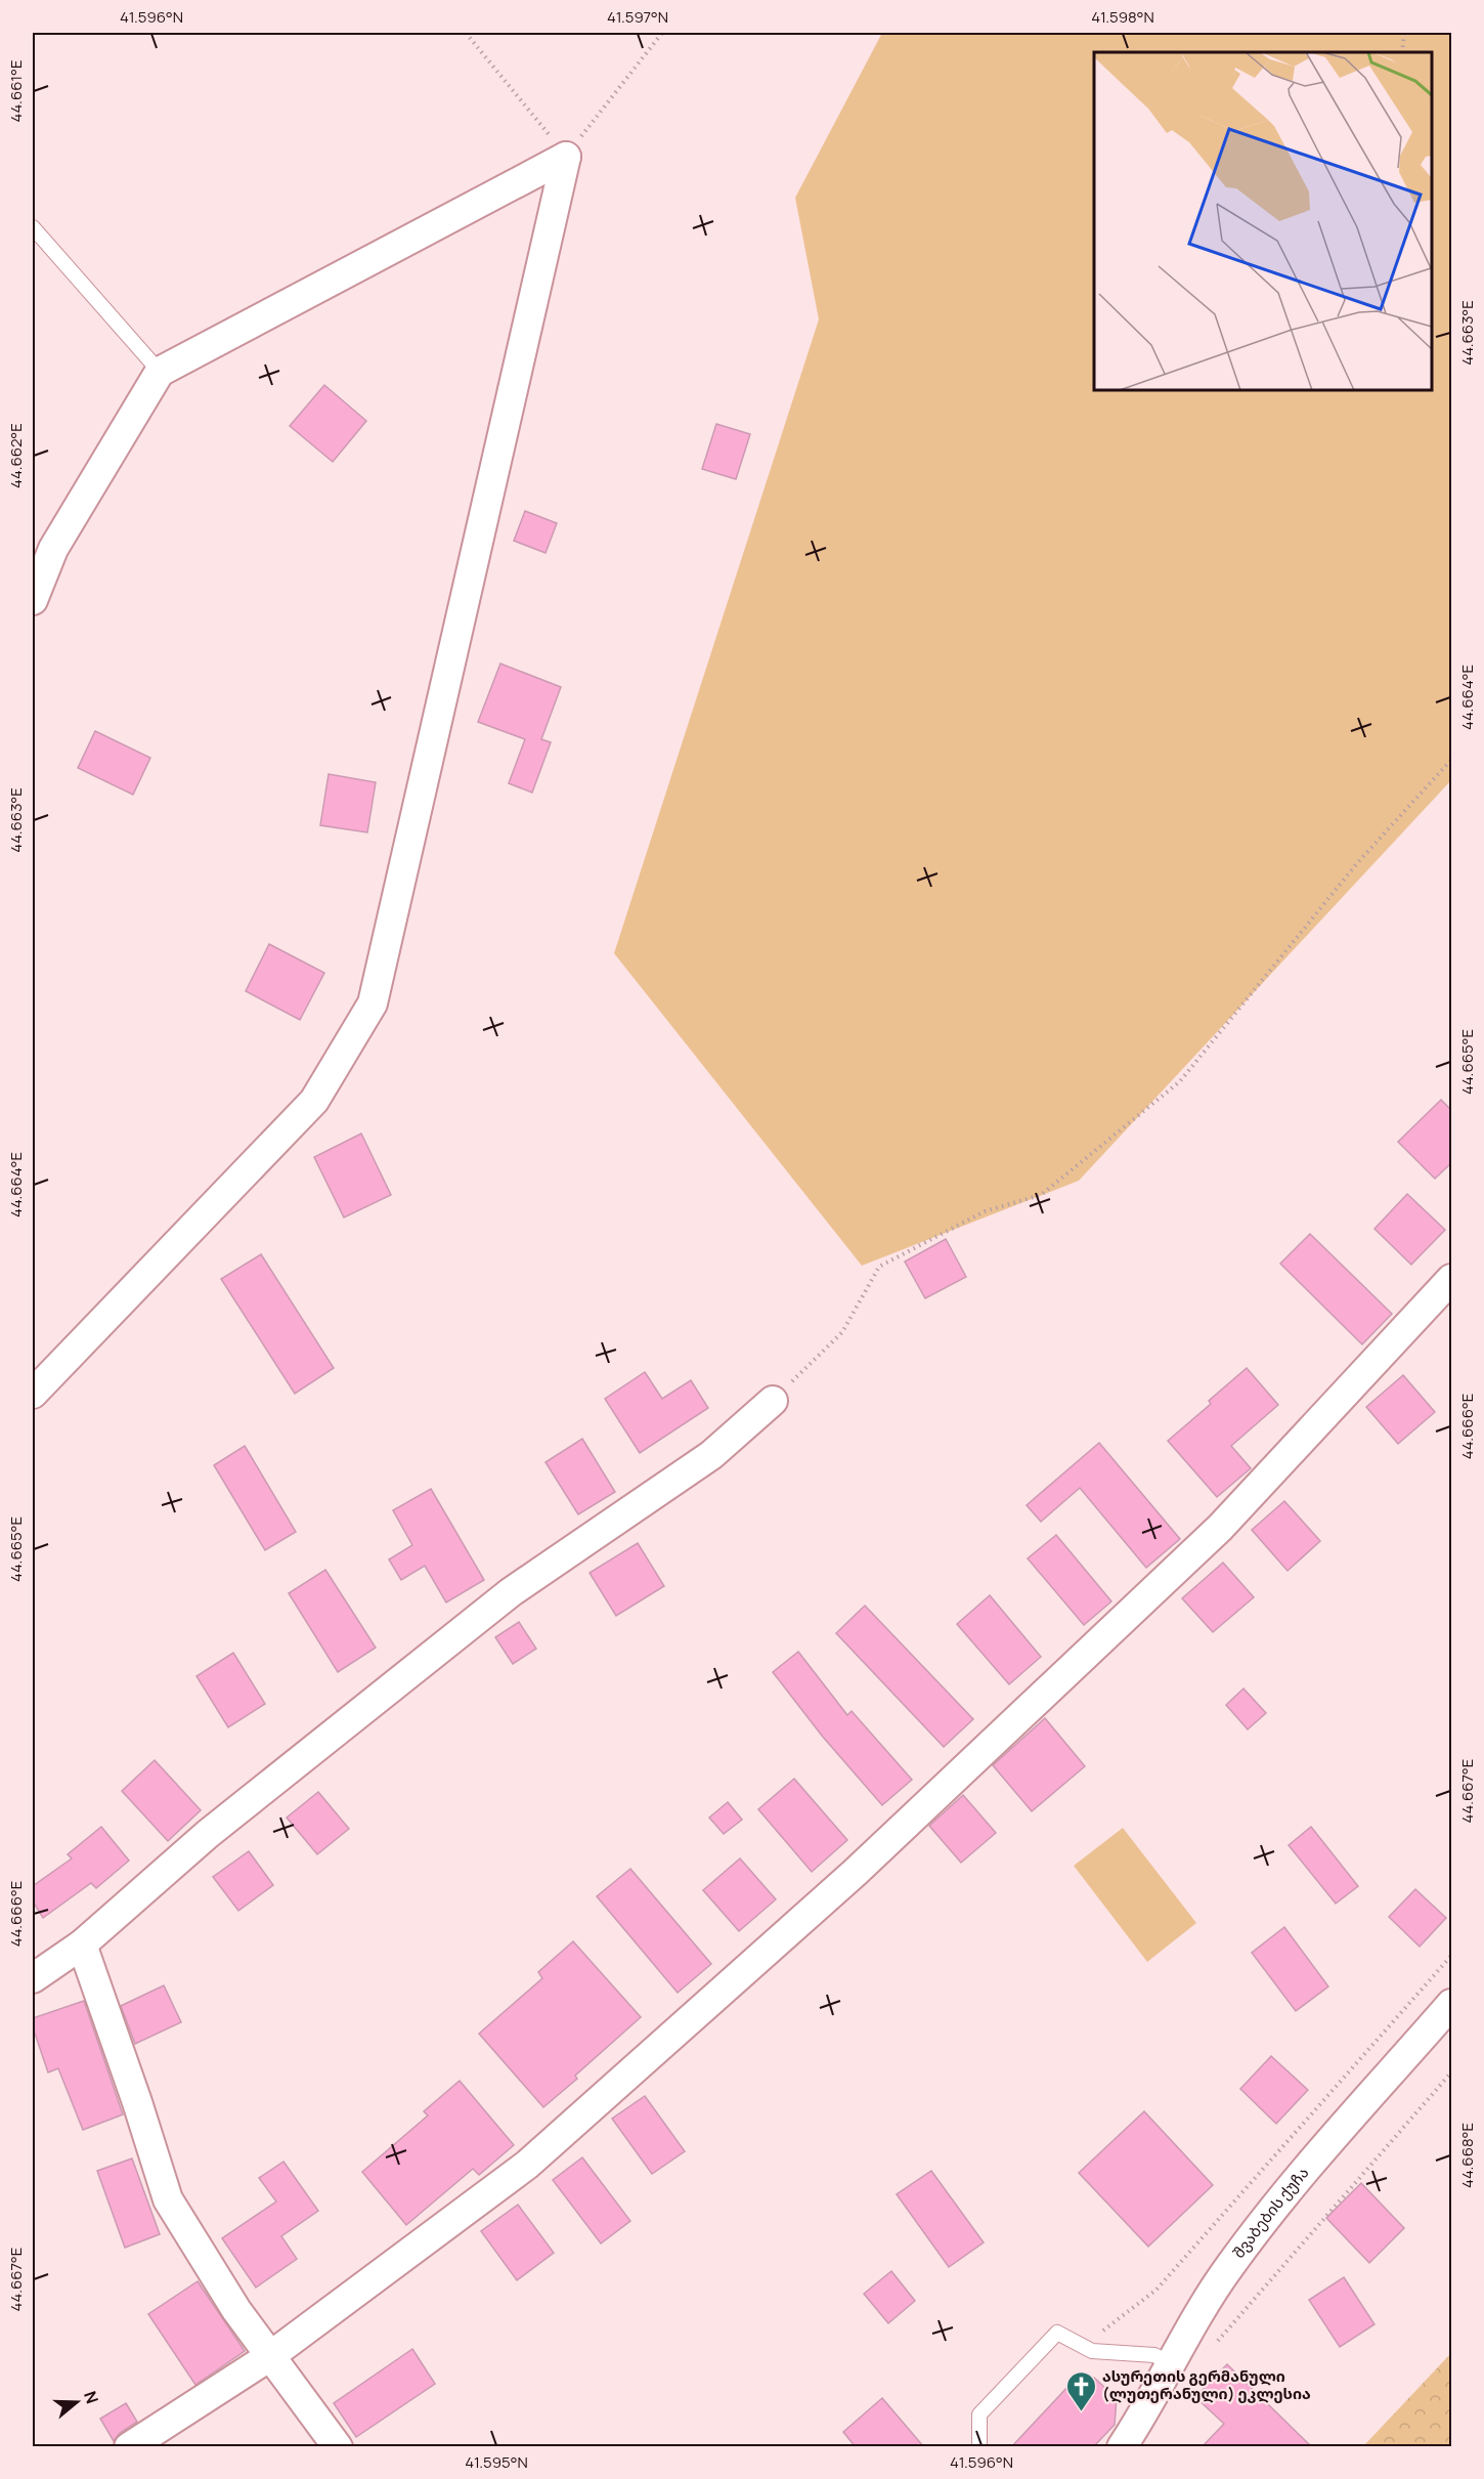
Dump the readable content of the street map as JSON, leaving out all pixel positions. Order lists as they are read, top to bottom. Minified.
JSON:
{"streets":{"street":["შვაბების ქუჩა"]},"places":{"church":["ასურეთის გერმანული (ლუთერანული) ეკლესია"]},"north":"right","coordinates":["41.596°N","41.597°N","41.598°N","44.661°E","44.663°E","44.662°E","44.664°E","44.665°E","44.666°E","44.667°E","44.668°E","41.595°N"]}
